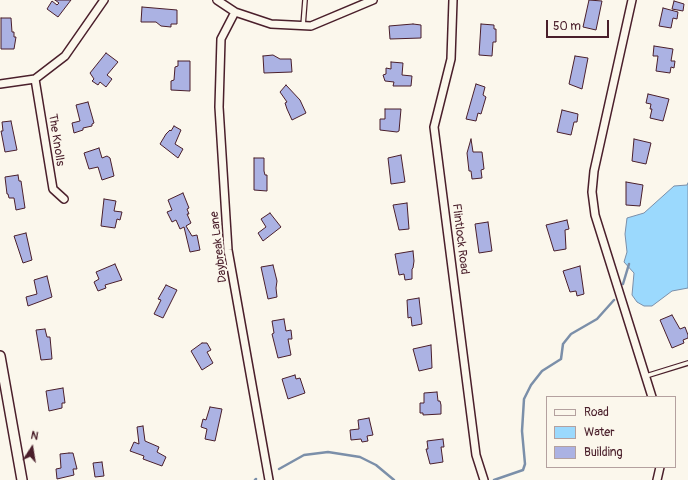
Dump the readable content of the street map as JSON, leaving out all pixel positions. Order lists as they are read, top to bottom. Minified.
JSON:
{"streets":{"street":["The Knolls","Flintlock Road","Daybreak Lane"]},"legend":["Road","Water","Building"],"scale_bar":"50 m","north":"top"}
